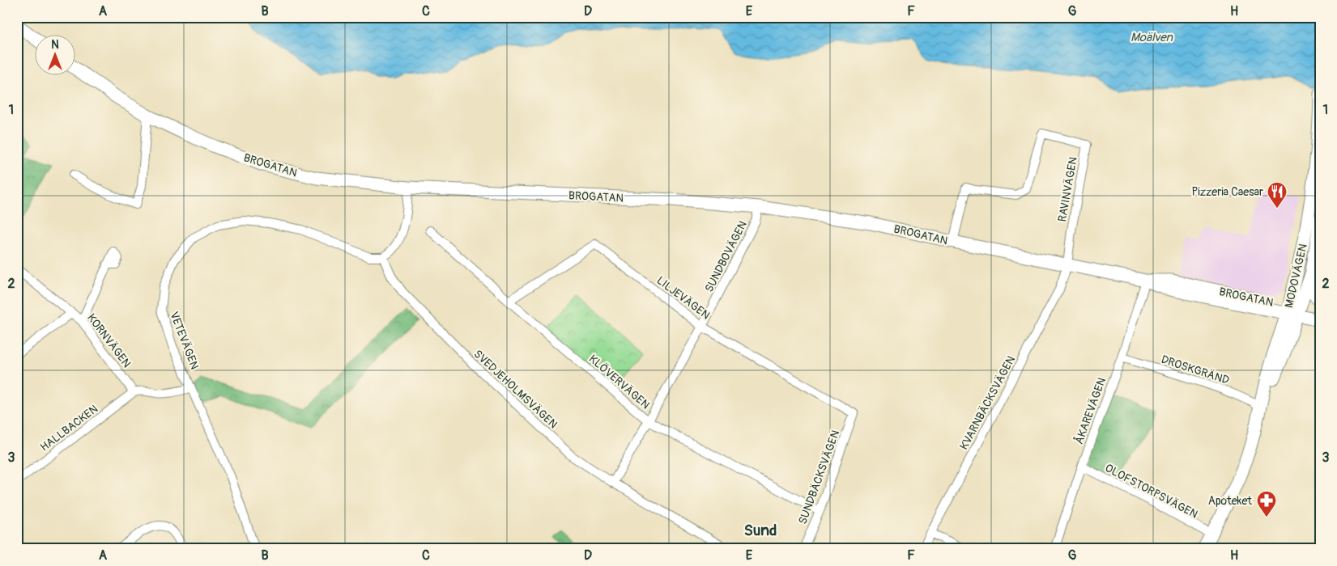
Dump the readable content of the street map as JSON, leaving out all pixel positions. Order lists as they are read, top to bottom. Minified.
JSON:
{"streets":{"main road":["BROGATAN","MODOVÄGEN"],"street":["RAVINVÄGEN","SUNDBOVÄGEN","LILJEVÄGEN","KORNVÄGEN","VETEVÄGEN","DROSKGRÄND","KLÖVERVÄGEN","SVEDJEHOLMSVÄGEN","KVARNBÄCKSVÄGEN","ÅKAREVÄGEN","HALLBACKEN","SUNDBÄCKSVÄGEN","OLOFSTORPSVÄGEN"]},"crossings":[["BROGATAN","RAVINVÄGEN"],["BROGATAN","SUNDBOVÄGEN"],["BROGATAN","MODOVÄGEN"],["BROGATAN","KVARNBÄCKSVÄGEN"],["BROGATAN","ÅKAREVÄGEN"],["RAVINVÄGEN","KVARNBÄCKSVÄGEN"],["SUNDBOVÄGEN","LILJEVÄGEN"],["SUNDBOVÄGEN","KLÖVERVÄGEN"],["SUNDBOVÄGEN","SVEDJEHOLMSVÄGEN"],["LILJEVÄGEN","KLÖVERVÄGEN"],["LILJEVÄGEN","SUNDBÄCKSVÄGEN"],["KORNVÄGEN","HALLBACKEN"],["VETEVÄGEN","SVEDJEHOLMSVÄGEN"],["DROSKGRÄND","ÅKAREVÄGEN"],["KLÖVERVÄGEN","SUNDBÄCKSVÄGEN"],["ÅKAREVÄGEN","OLOFSTORPSVÄGEN"]],"districts":["Sund"],"water":["Moälven"],"places":{"restaurant":["Pizzeria Caesar"],"pharmacy":["Apoteket"]},"north":"top","grid":{"columns":["A","B","C","D","E","F","G","H"],"rows":["1","2","3"]}}
